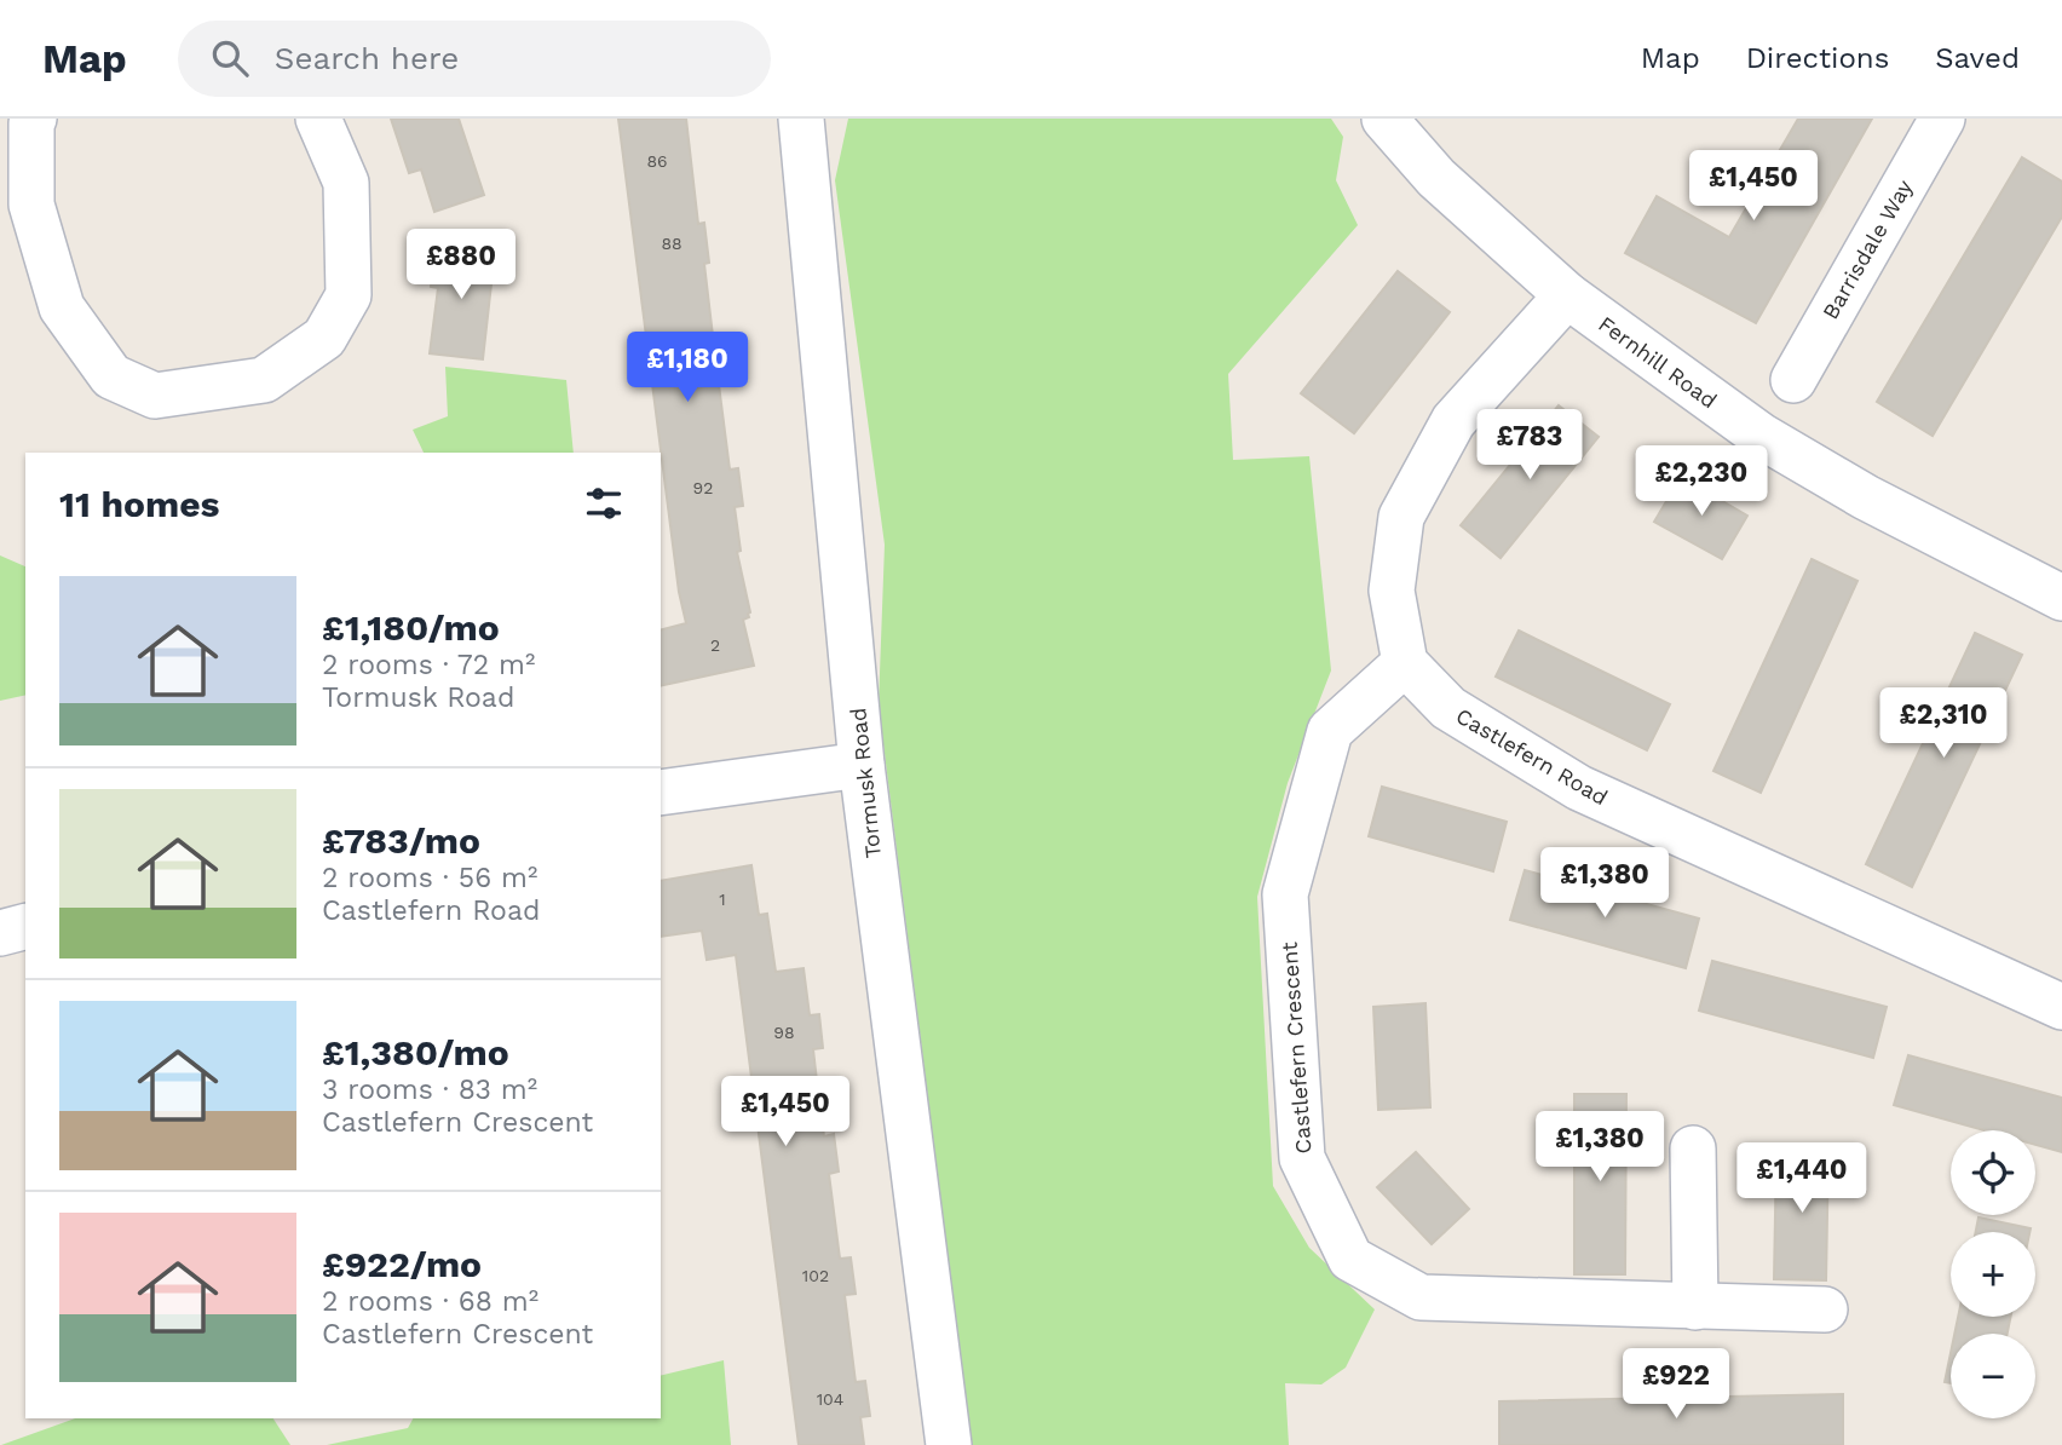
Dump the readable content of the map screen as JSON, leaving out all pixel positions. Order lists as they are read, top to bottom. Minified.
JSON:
{"streets":{"street":["Barrisdale Way","Fernhill Road","Castlefern Road","Tormusk Road","Castlefern Crescent"]},"crossings":[["Castlefern Road","Castlefern Crescent"]],"house_numbers":["86","88","92","2","1","98","102","104"],"page":{"header":"Map","search":"Search here","nav":["Map","Directions","Saved"],"price":["£1,450","£880","£1,180","£783","£2,230","£2,310","£1,380","£1,450","£1,380","£1,440","£922"],"heading":"11 homes","list":[{"name":"£1,180/mo","note":"2 rooms · 72 m² · Tormusk Road"},{"name":"£783/mo","note":"2 rooms · 56 m² · Castlefern Road"},{"name":"£1,380/mo","note":"3 rooms · 83 m² · Castlefern Crescent"},{"name":"£922/mo","note":"2 rooms · 68 m² · Castlefern Crescent"}],"map_buttons":["+","−"]}}
